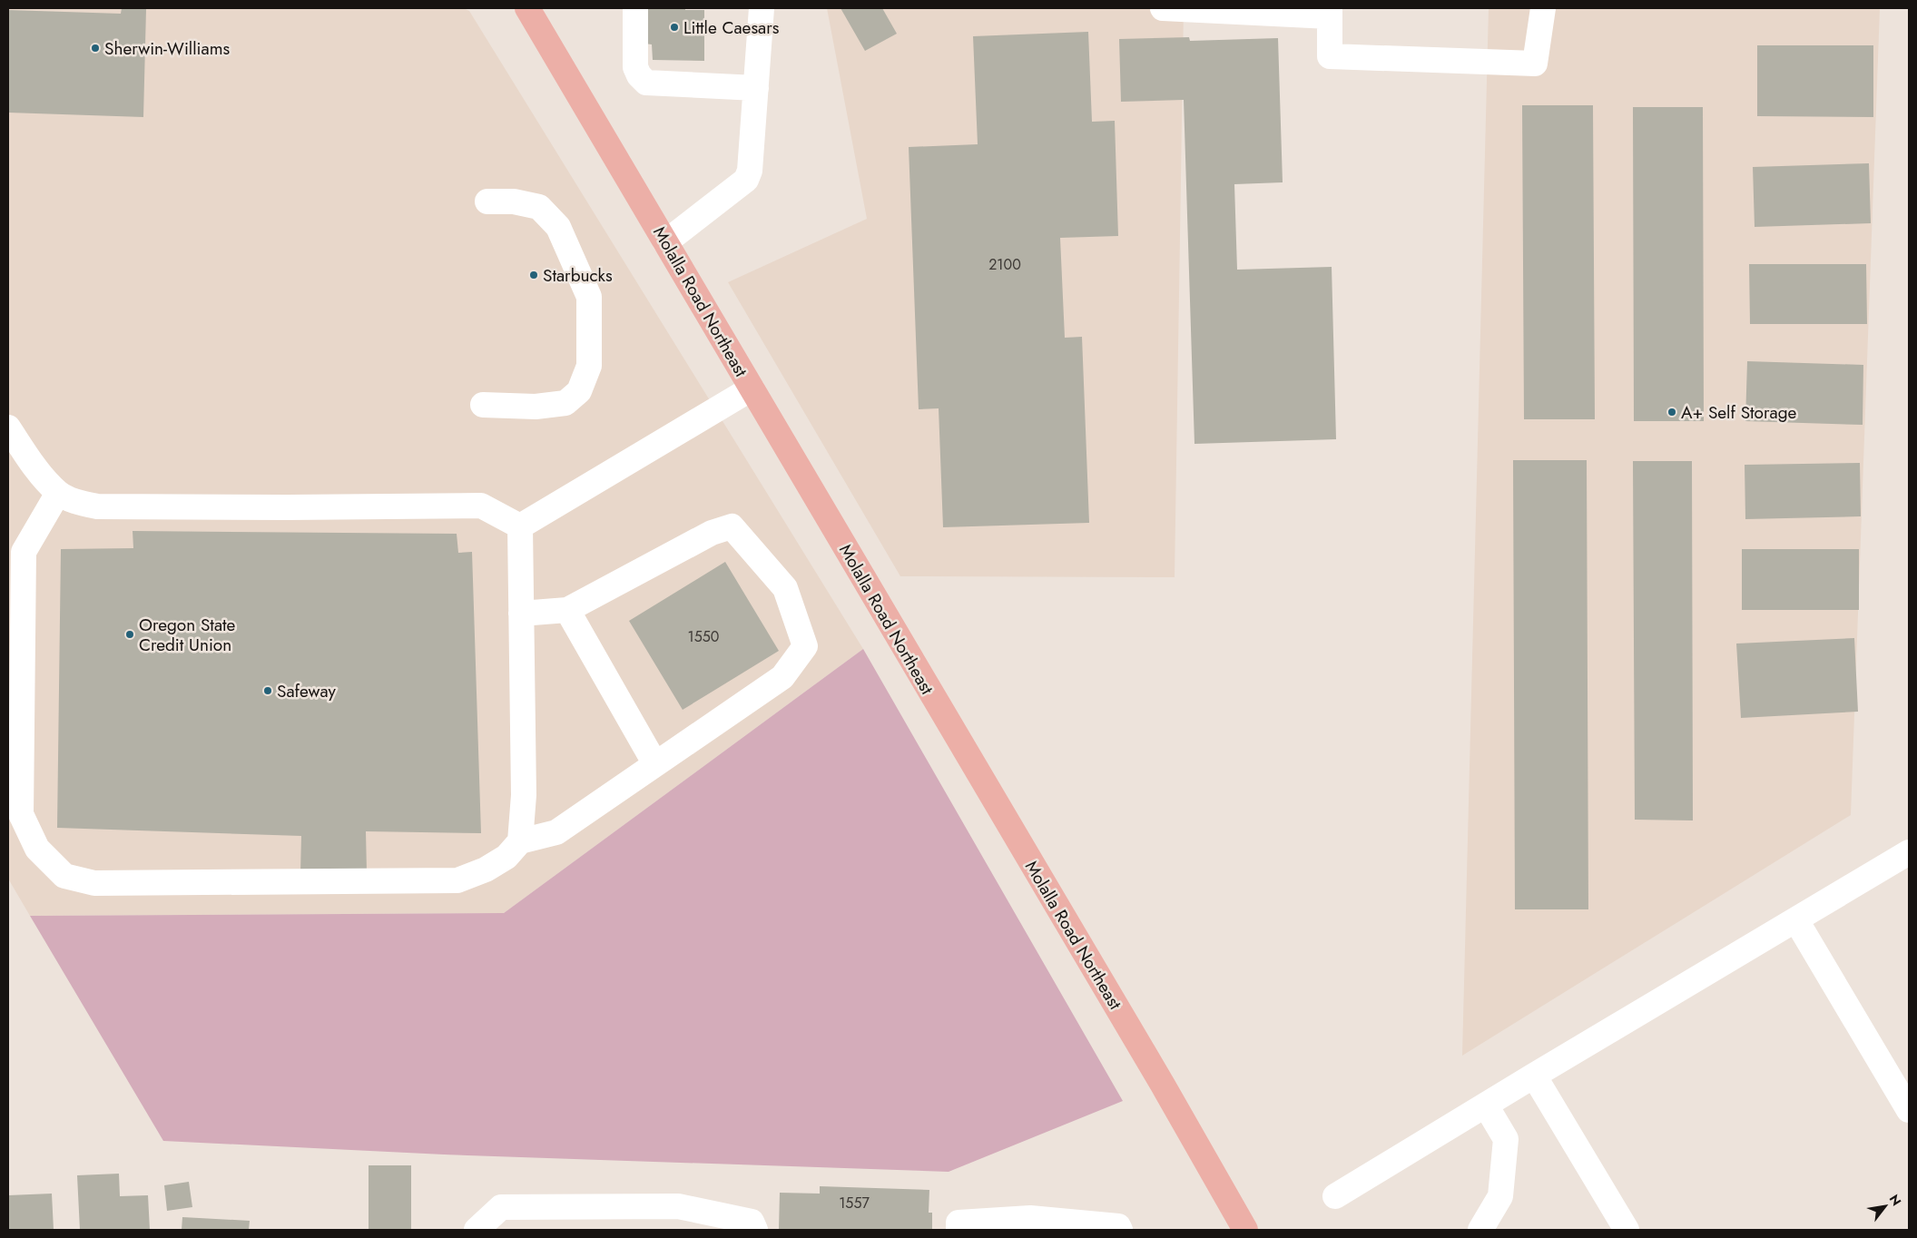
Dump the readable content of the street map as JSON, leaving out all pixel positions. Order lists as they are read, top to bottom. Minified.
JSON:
{"streets":{"main road":["Molalla Road Northeast"]},"places":["Little Caesars","Sherwin-Williams","Starbucks","A+ Self Storage","Oregon State Credit Union","Safeway"],"house_numbers":["2100","1550","1557"],"north":"top right"}
